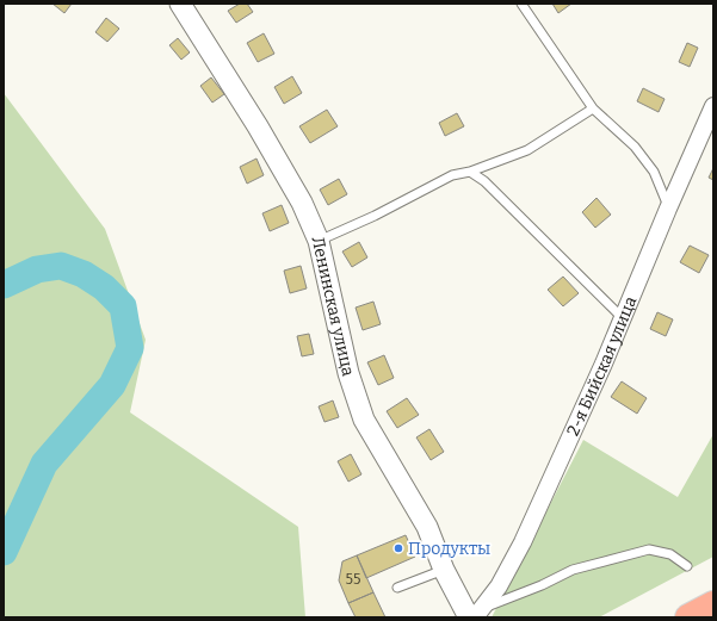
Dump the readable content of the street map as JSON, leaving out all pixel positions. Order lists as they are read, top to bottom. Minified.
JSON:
{"streets":{"street":["Ленинская улица","2-я Бийская улица"]},"crossings":[["Ленинская улица","2-я Бийская улица"]],"places":["Продукты"],"house_numbers":["55"]}
